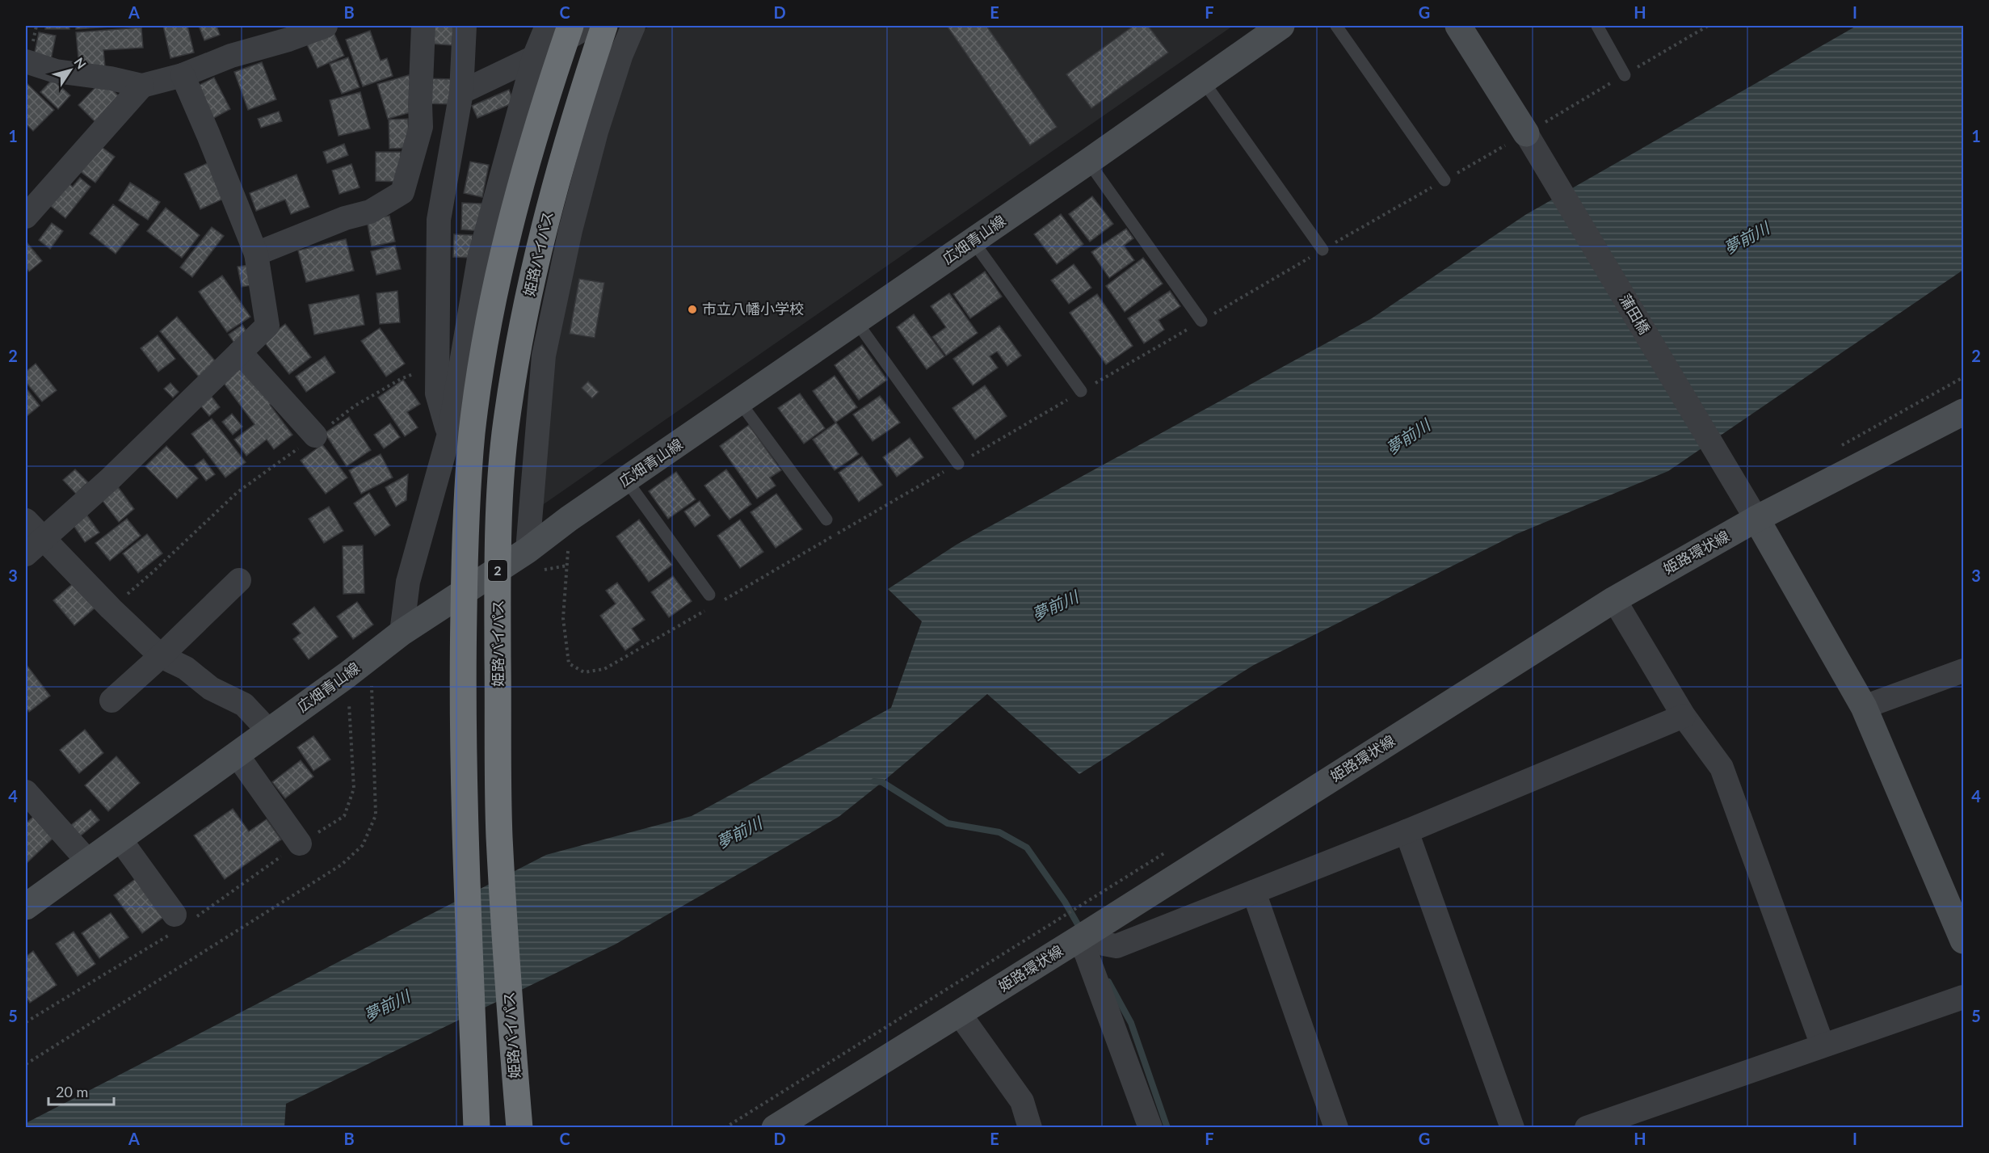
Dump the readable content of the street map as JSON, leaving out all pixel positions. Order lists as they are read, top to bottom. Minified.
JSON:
{"streets":{"highway":["姫路バイパス","2"],"main road":["広畑青山線","姫路環状線"],"street":["蒲田橋"]},"crossings":[["蒲田橋","姫路環状線"]],"water":["夢前川"],"places":["市立八幡小学校"],"scale_bar":"20 m","north":"top right","grid":{"columns":["A","B","C","D","E","F","G","H","I"],"rows":["1","2","3","4","5"]}}
